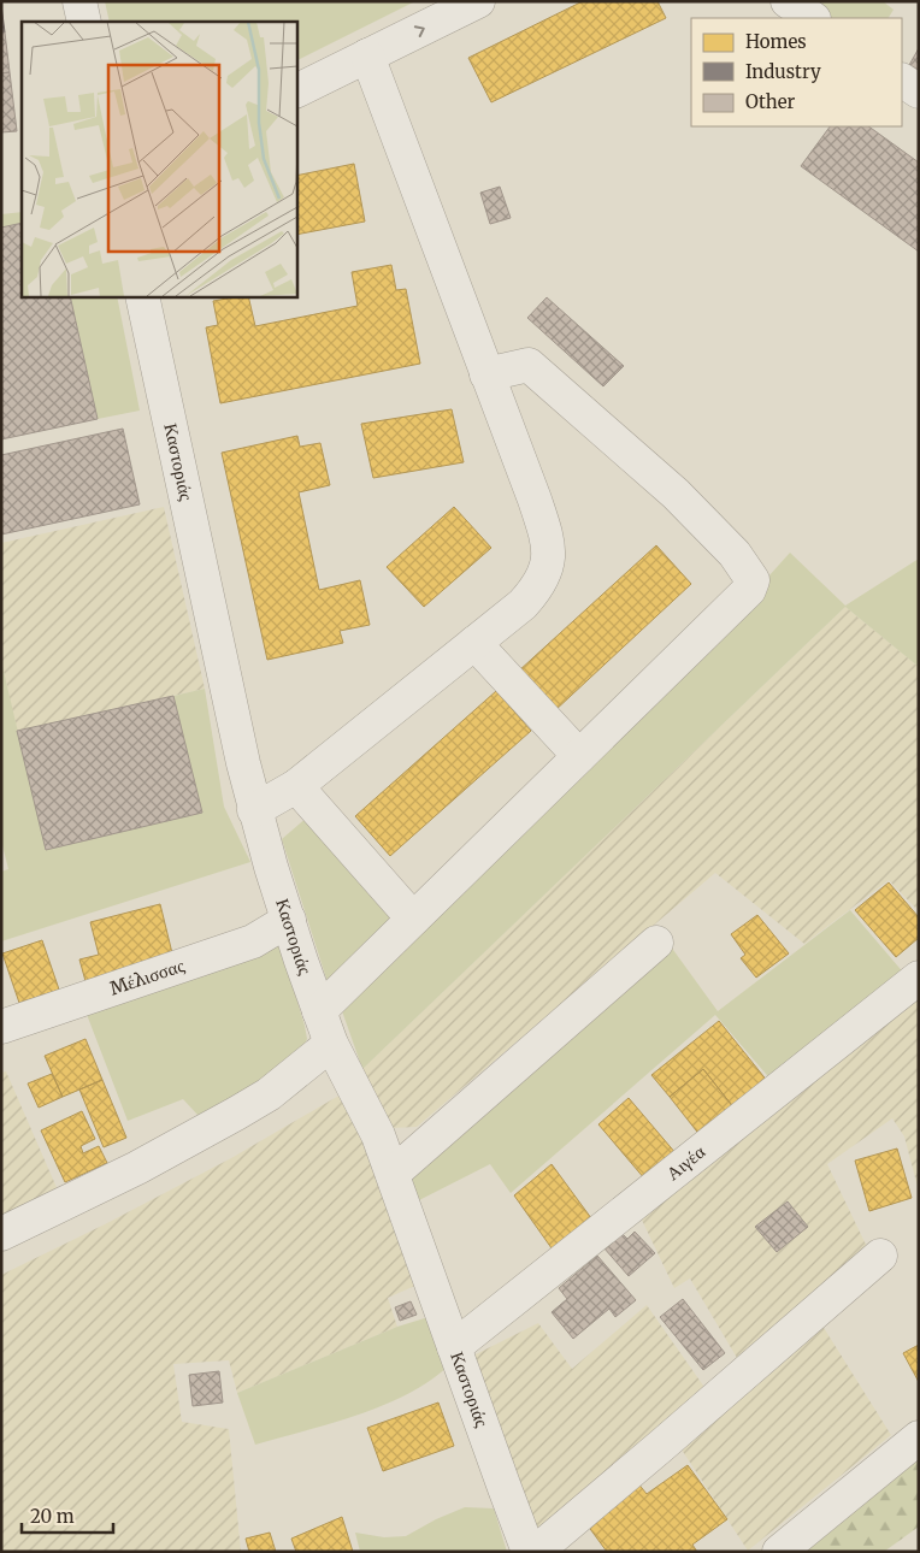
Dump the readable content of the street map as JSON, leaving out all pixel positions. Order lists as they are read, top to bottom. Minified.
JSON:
{"streets":{"street":["Καστοριάς","Μέλισσας","Αιγέα"]},"crossings":[["Καστοριάς","Μέλισσας"],["Καστοριάς","Αιγέα"]],"legend":["Homes","Industry","Other"],"scale_bar":"20 m"}
